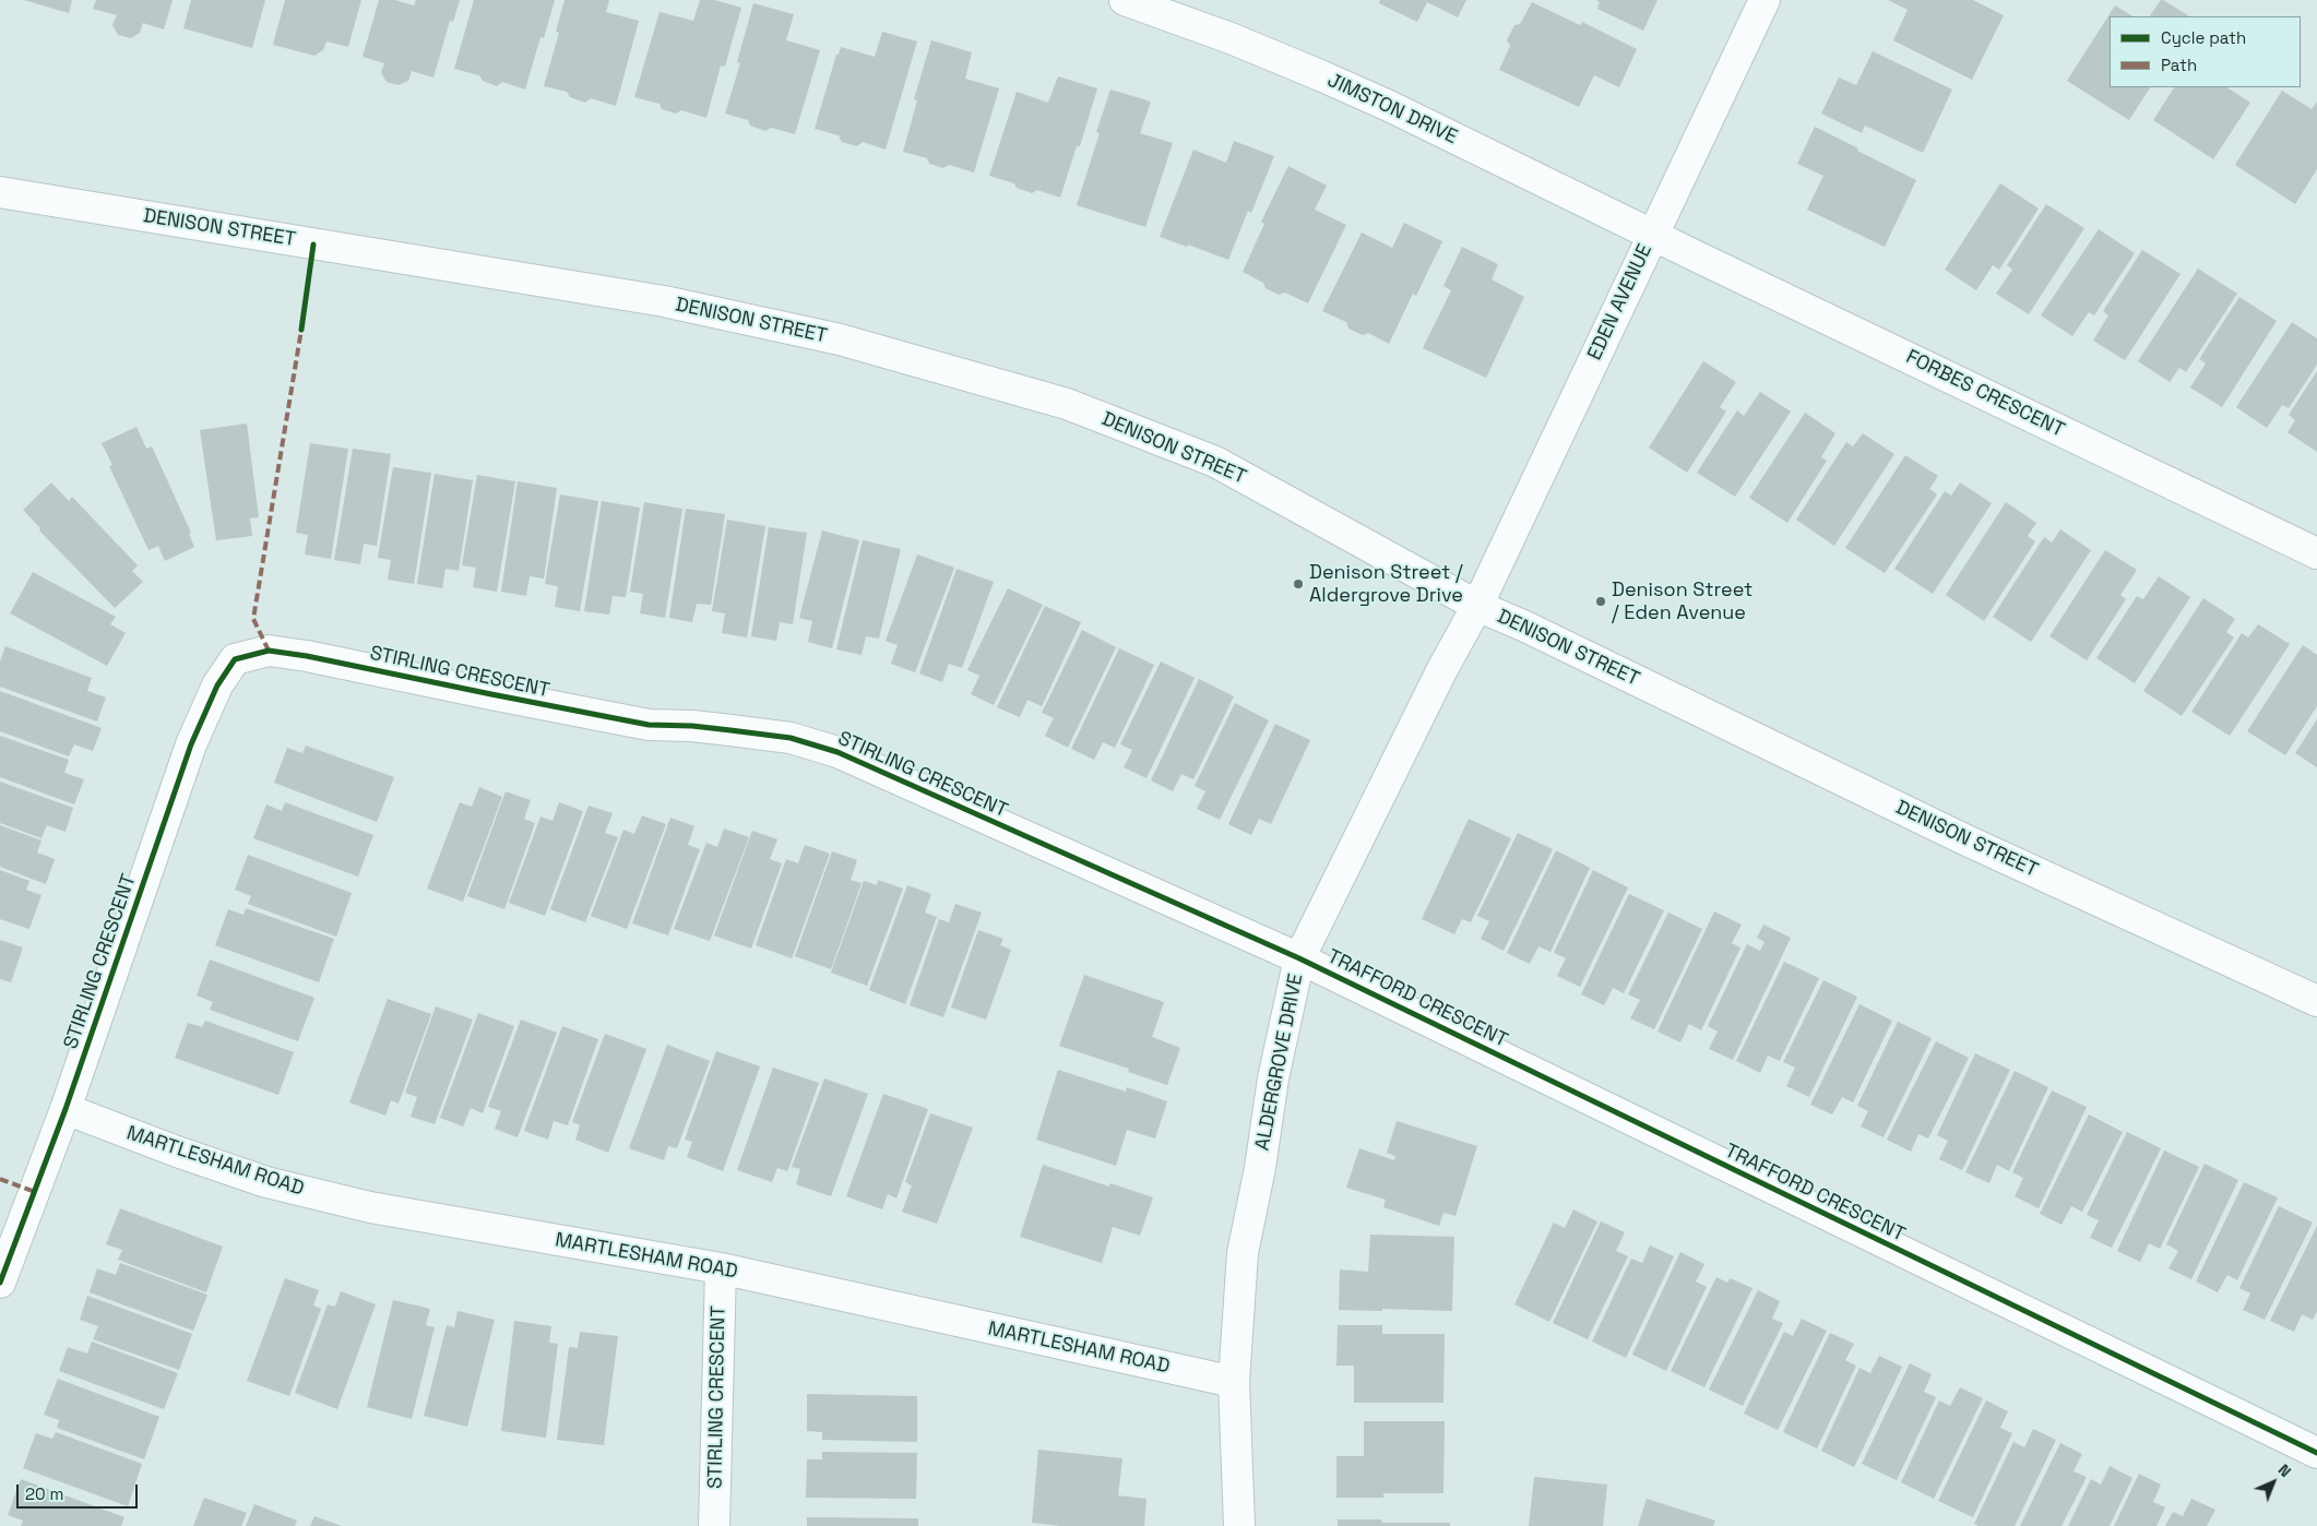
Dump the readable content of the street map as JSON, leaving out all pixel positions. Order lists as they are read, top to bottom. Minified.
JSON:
{"streets":{"street":["JIMSTON DRIVE","DENISON STREET","EDEN AVENUE","FORBES CRESCENT","STIRLING CRESCENT","TRAFFORD CRESCENT","ALDERGROVE DRIVE","MARTLESHAM ROAD"]},"crossings":[["JIMSTON DRIVE","EDEN AVENUE"],["JIMSTON DRIVE","FORBES CRESCENT"],["DENISON STREET","EDEN AVENUE"],["DENISON STREET","ALDERGROVE DRIVE"],["EDEN AVENUE","FORBES CRESCENT"],["EDEN AVENUE","ALDERGROVE DRIVE"],["STIRLING CRESCENT","TRAFFORD CRESCENT"],["STIRLING CRESCENT","ALDERGROVE DRIVE"],["STIRLING CRESCENT","MARTLESHAM ROAD"],["TRAFFORD CRESCENT","ALDERGROVE DRIVE"],["ALDERGROVE DRIVE","MARTLESHAM ROAD"]],"places":["Denison Street / Aldergrove Drive","Denison Street / Eden Avenue"],"legend":["Cycle path","Path"],"scale_bar":"20 m","north":"top right"}
